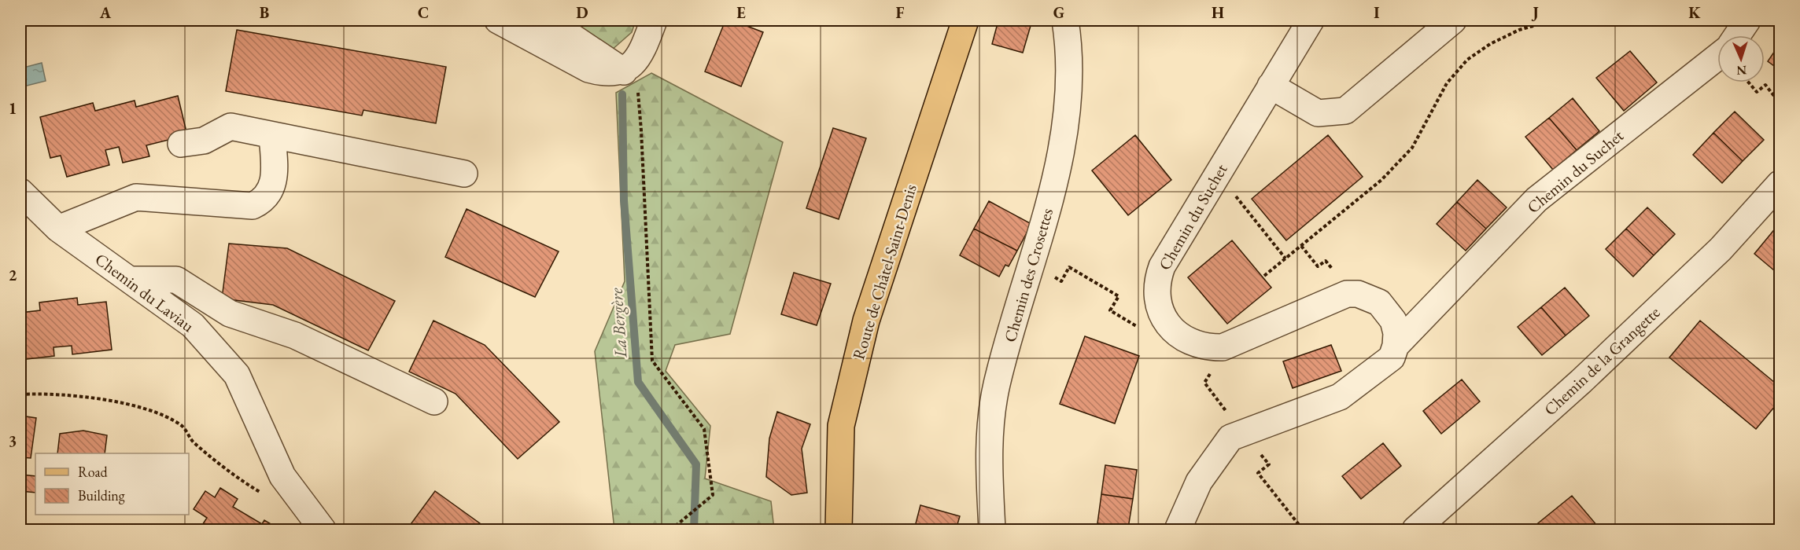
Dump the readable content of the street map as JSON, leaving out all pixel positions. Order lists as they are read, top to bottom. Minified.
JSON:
{"streets":{"main road":["Route de Châtel-Saint-Denis"],"street":["Chemin du Suchet","Chemin des Crosettes","Chemin du Laviau","Chemin de la Grangette"]},"water":["La Bergère"],"legend":["Road","Building"],"north":"bottom","grid":{"columns":["A","B","C","D","E","F","G","H","I","J","K"],"rows":["1","2","3"]}}
